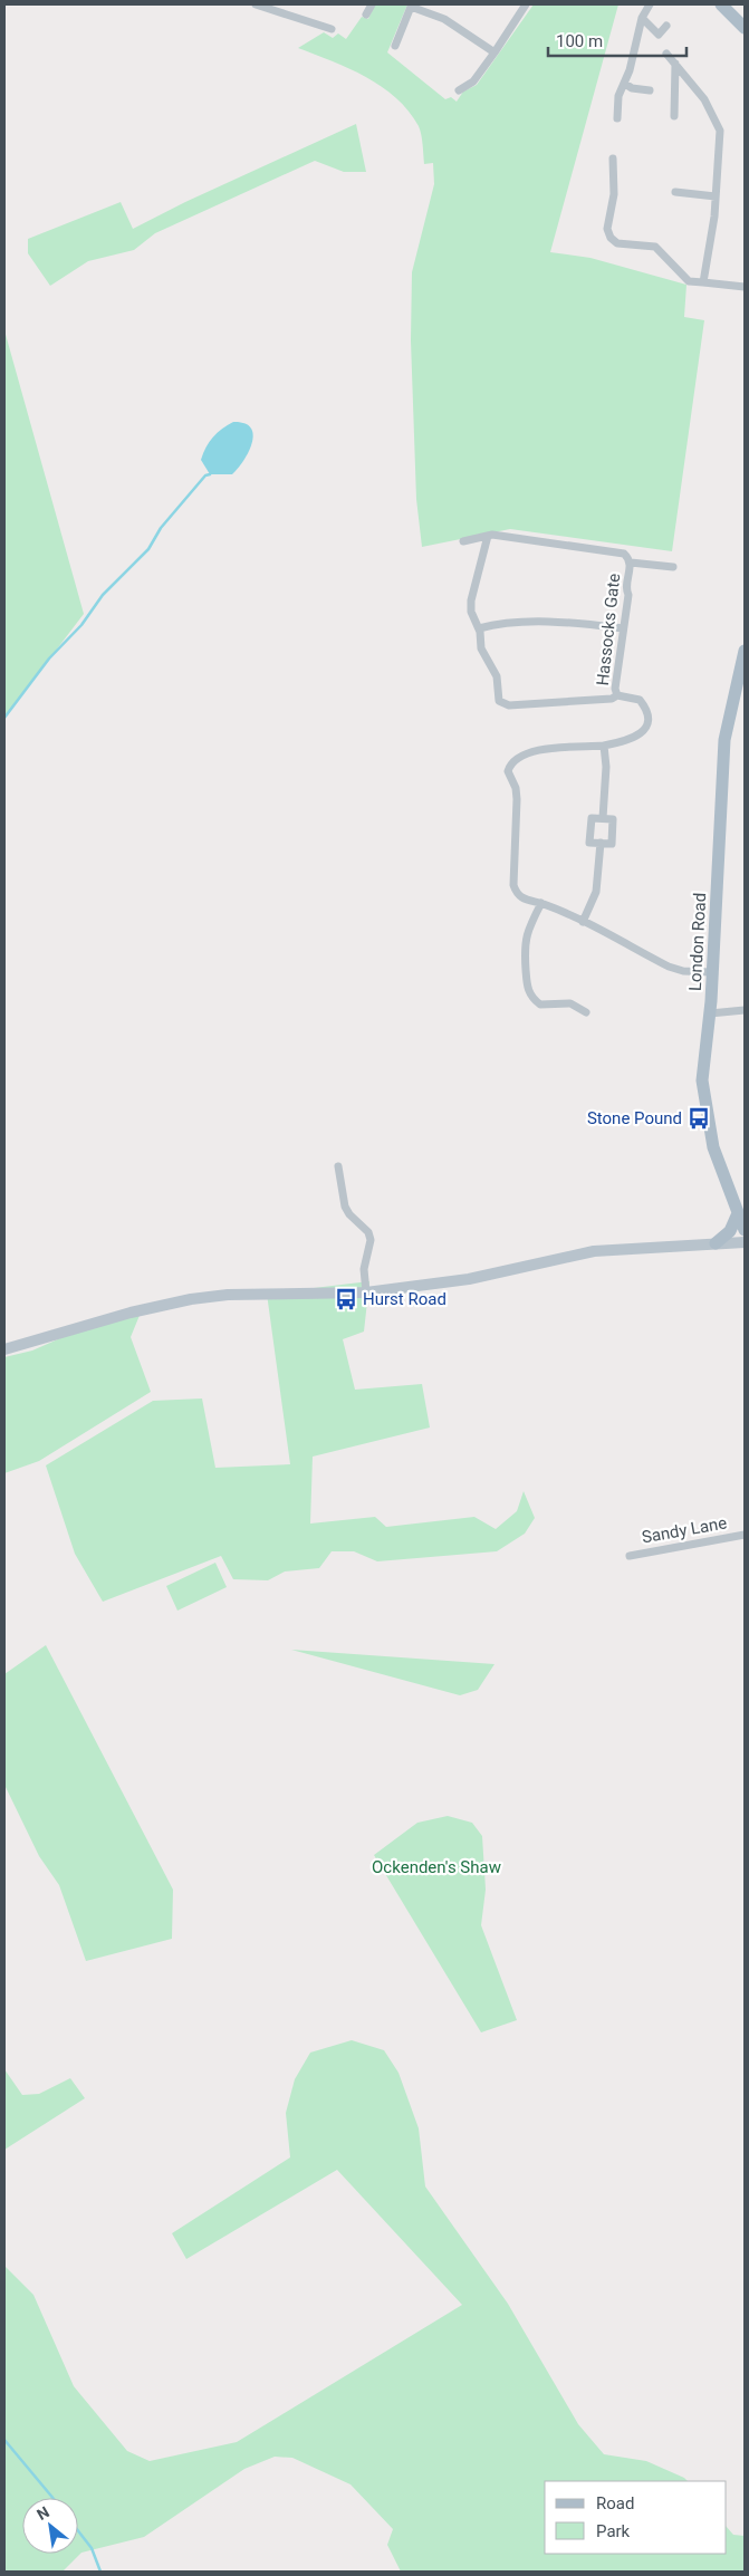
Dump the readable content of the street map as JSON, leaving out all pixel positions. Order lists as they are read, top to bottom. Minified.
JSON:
{"streets":{"main road":["London Road"],"street":["Hassocks Gate","Sandy Lane"]},"parks":["Ockenden's Shaw"],"places":{"bus stop":["Stone Pound","Hurst Road"]},"legend":["Road","Park"],"scale_bar":"100 m","north":"top left"}
